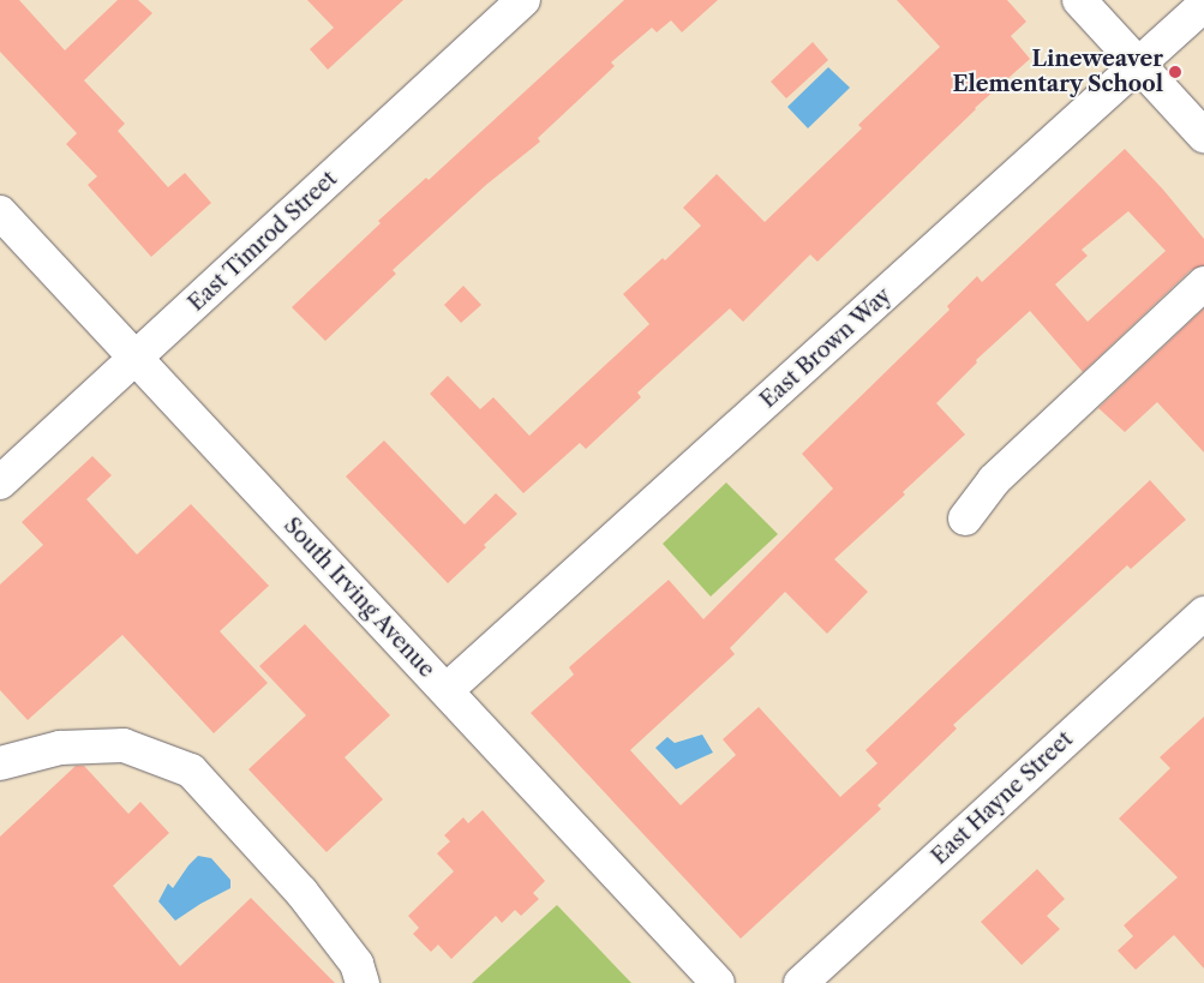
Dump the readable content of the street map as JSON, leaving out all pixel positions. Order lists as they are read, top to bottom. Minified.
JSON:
{"streets":{"street":["East Timrod Street","East Brown Way","South Irving Avenue","East Hayne Street"]},"crossings":[["East Timrod Street","South Irving Avenue"],["East Brown Way","South Irving Avenue"]],"places":["Lineweaver Elementary School"]}
